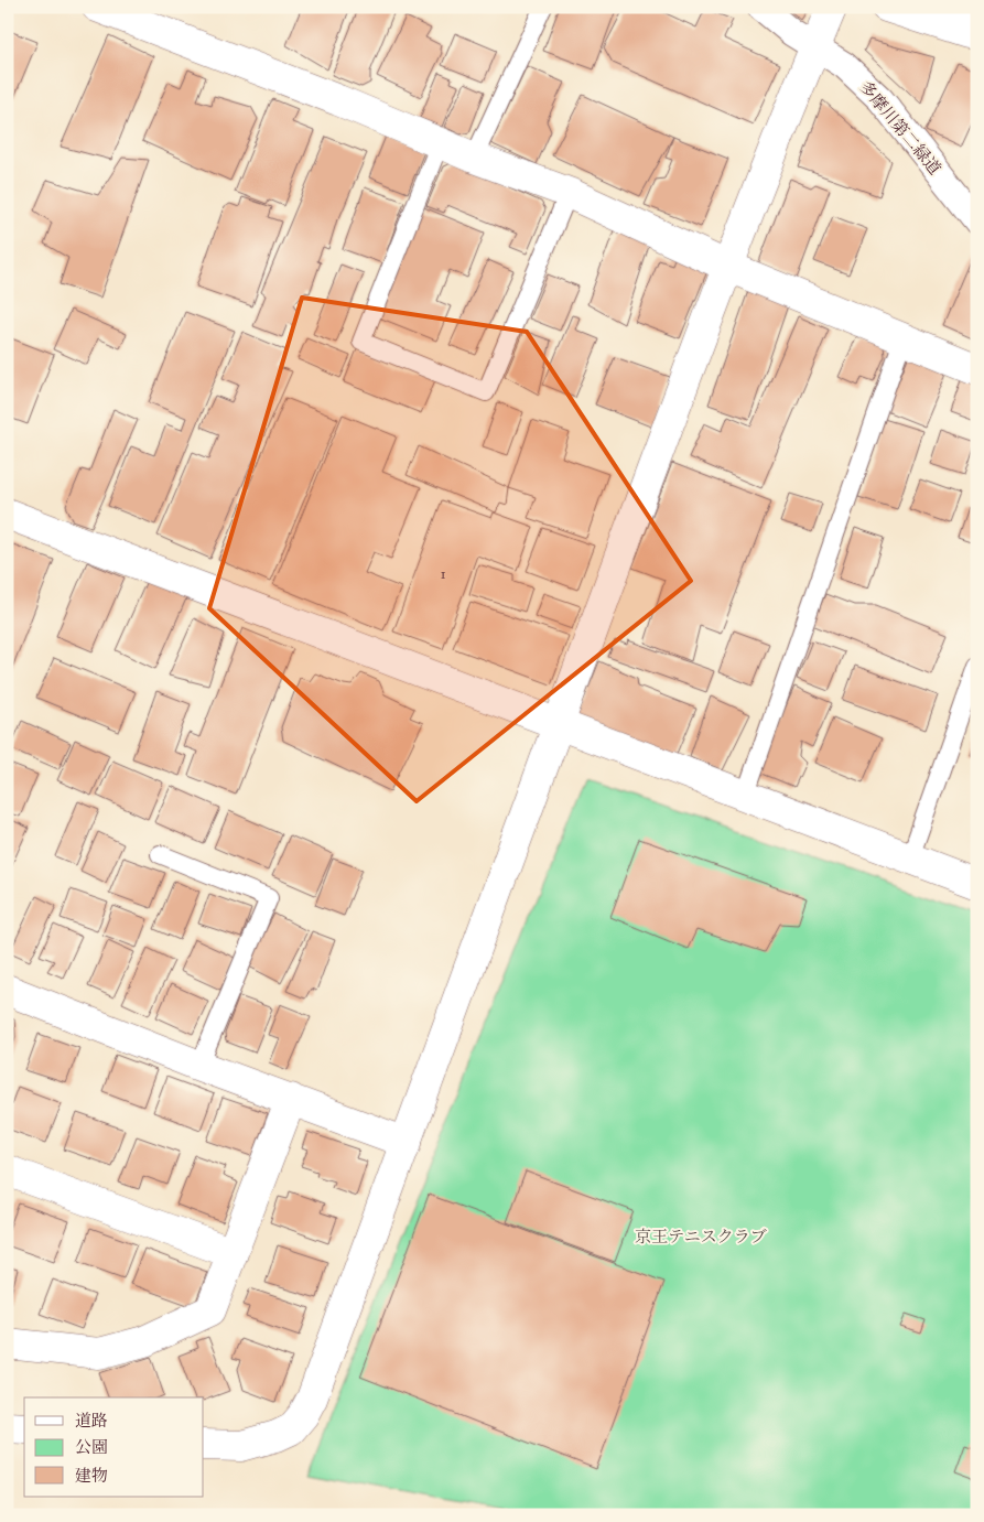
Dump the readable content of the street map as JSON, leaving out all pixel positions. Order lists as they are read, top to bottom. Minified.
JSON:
{"streets":{"street":["多摩川第二緑道"]},"parks":["京王テニスクラブ"],"house_numbers":["1"],"legend":["道路","公園","建物"]}
